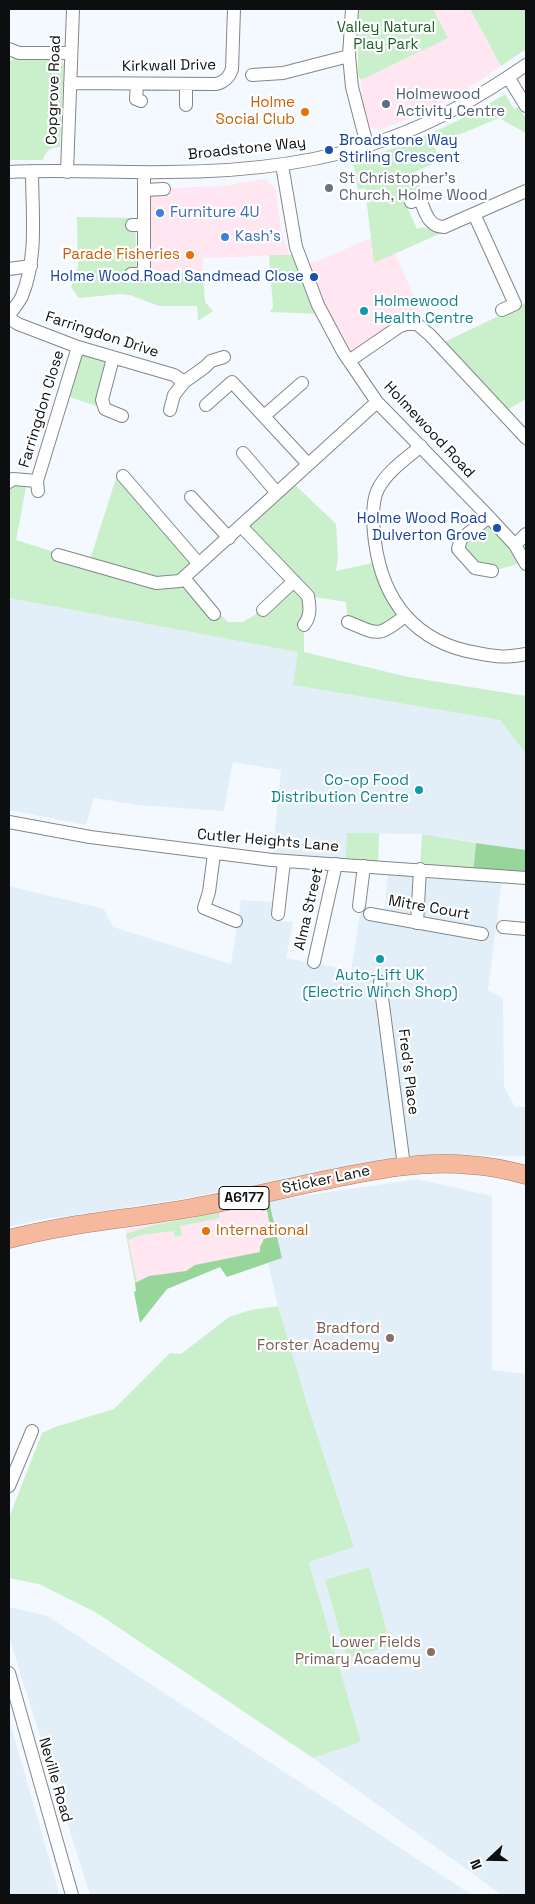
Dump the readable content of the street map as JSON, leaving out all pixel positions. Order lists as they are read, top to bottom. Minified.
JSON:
{"streets":{"highway":["Sticker Lane","A6177"],"street":["Kirkwall Drive","Copgrove Road","Broadstone Way","Farringdon Drive","Farringdon Close","Holmewood Road","Cutler Heights Lane","Mitre Court","Alma Street","Fred's Place","Neville Road"]},"crossings":[["Kirkwall Drive","Copgrove Road"],["Copgrove Road","Broadstone Way"],["Broadstone Way","Holmewood Road"],["Farringdon Drive","Farringdon Close"],["Cutler Heights Lane","Alma Street"],["Fred's Place","Sticker Lane"]],"parks":["Valley Natural Play Park"],"places":["Holmewood Activity Centre","Holme Social Club","Broadstone Way Stirling Crescent","St Christopher's Church, Holme Wood","Furniture 4U","Kash's","Parade Fisheries","Holme Wood Road Sandmead Close","Holmewood Health Centre","Holme Wood Road Dulverton Grove","Co-op Food Distribution Centre","Auto-Lift UK (Electric Winch Shop)","International","Bradford Forster Academy","Lower Fields Primary Academy"],"north":"left"}
